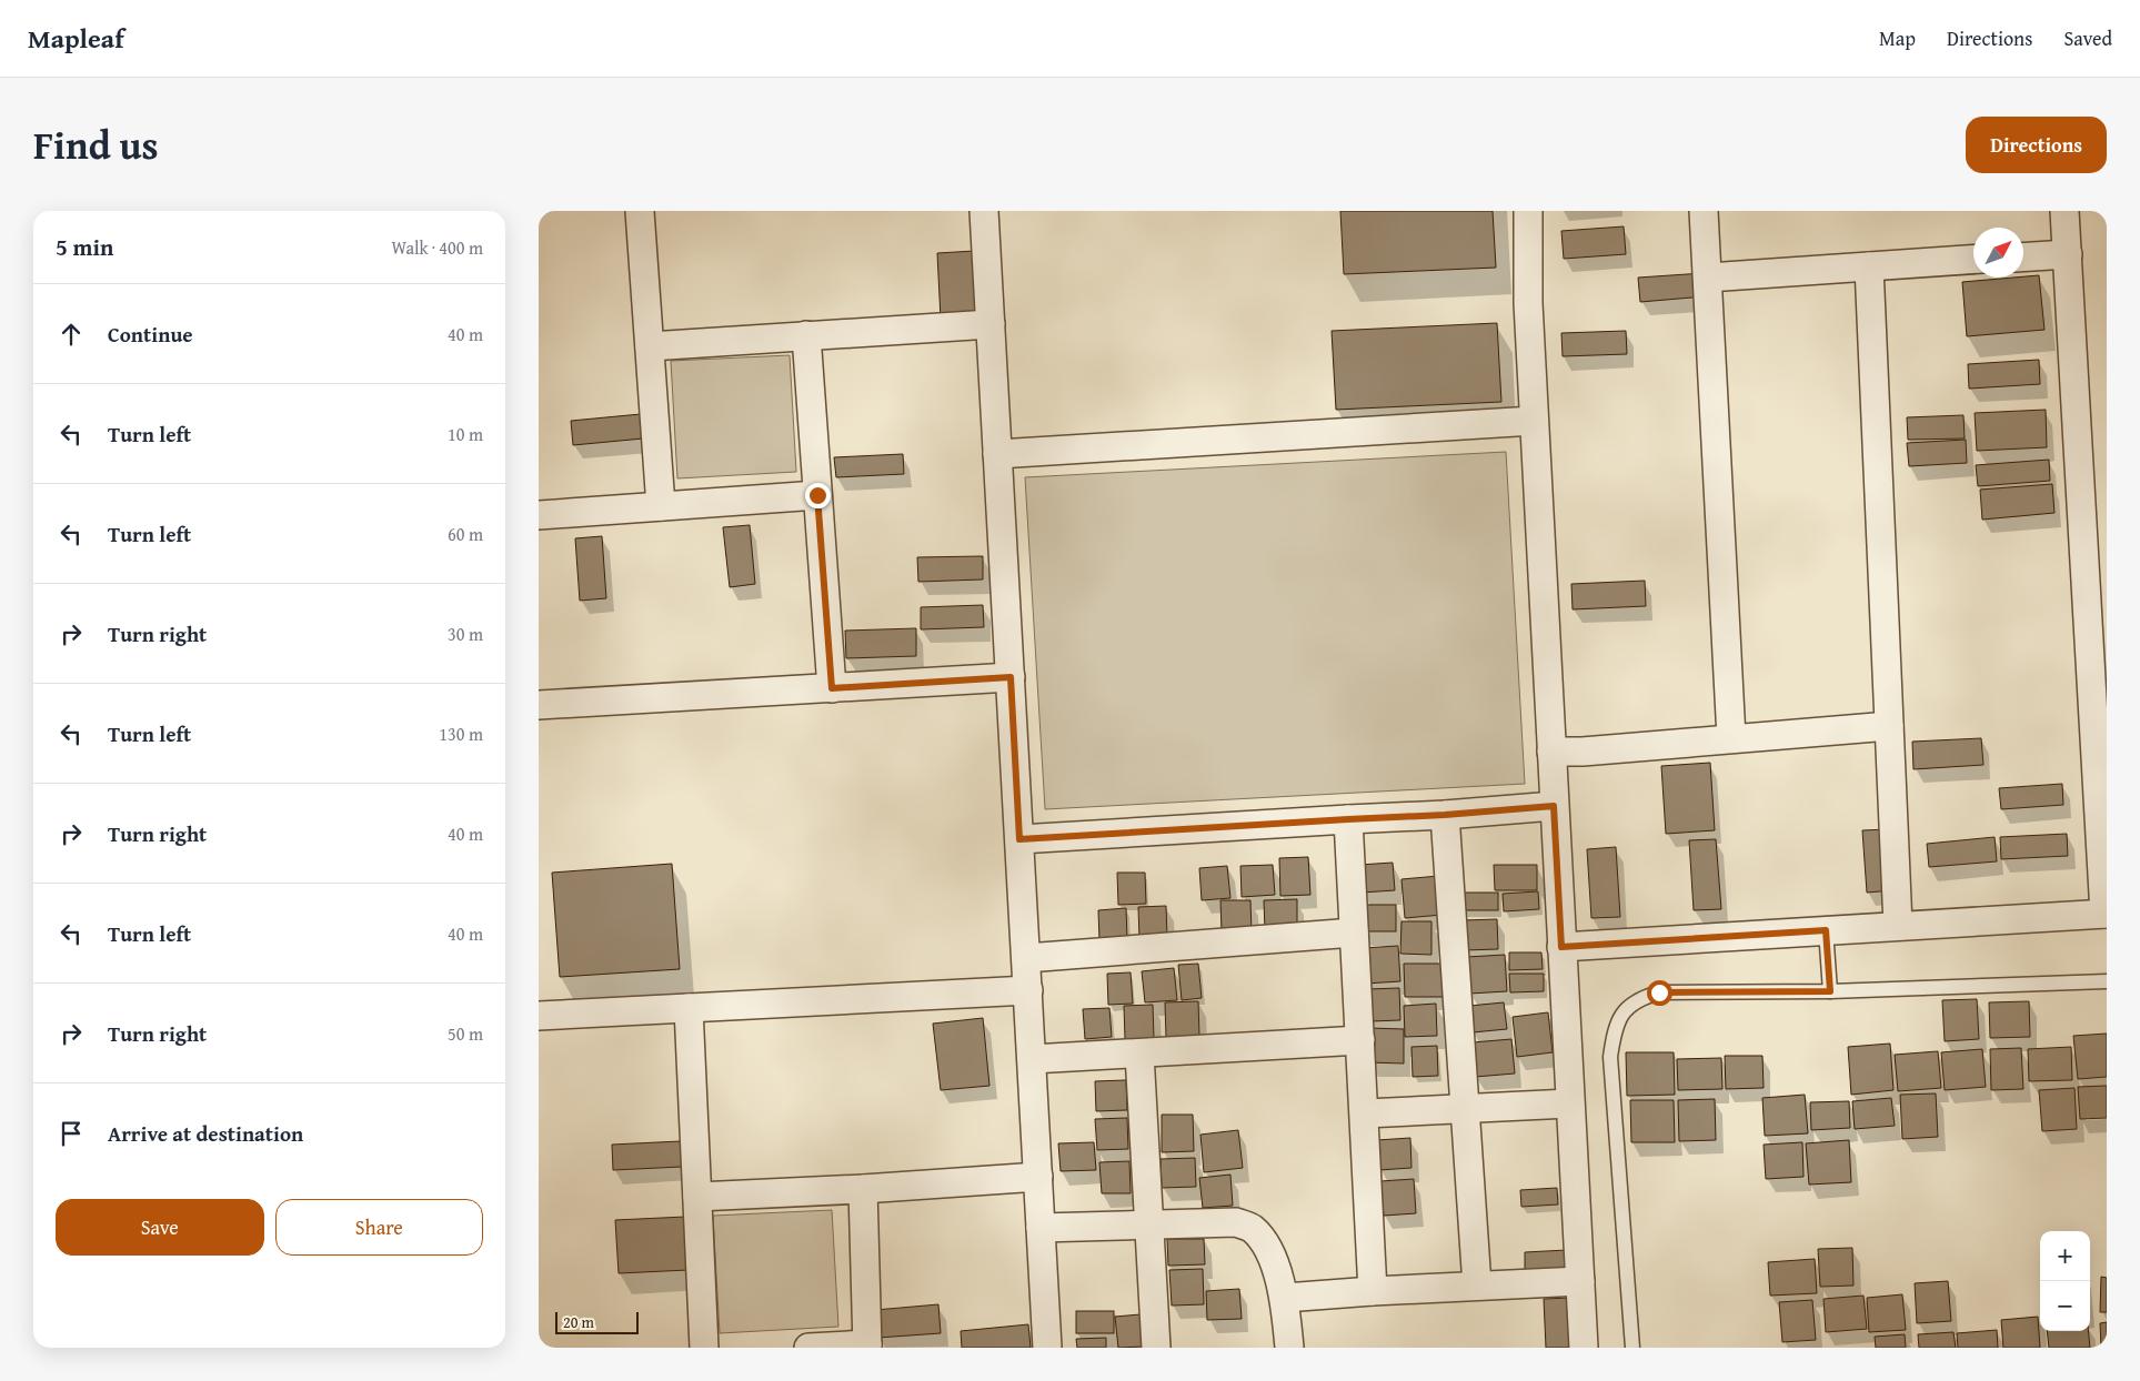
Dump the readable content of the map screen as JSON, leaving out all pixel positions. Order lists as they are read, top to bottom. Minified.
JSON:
{"scale_bar":"20 m","north":"top right","page":{"header":"Mapleaf","nav":["Map","Directions","Saved"],"title":"Find us","buttons":["Directions",["Save","Share"]],"heading":["5 min","Walk · 400 m"],"list":[["Continue","40 m"],["Turn left","10 m"],["Turn left","60 m"],["Turn right","30 m"],["Turn left","130 m"],["Turn right","40 m"],["Turn left","40 m"],["Turn right","50 m"],"Arrive at destination"],"map_buttons":["+","−"],"scale":"20 m"}}
